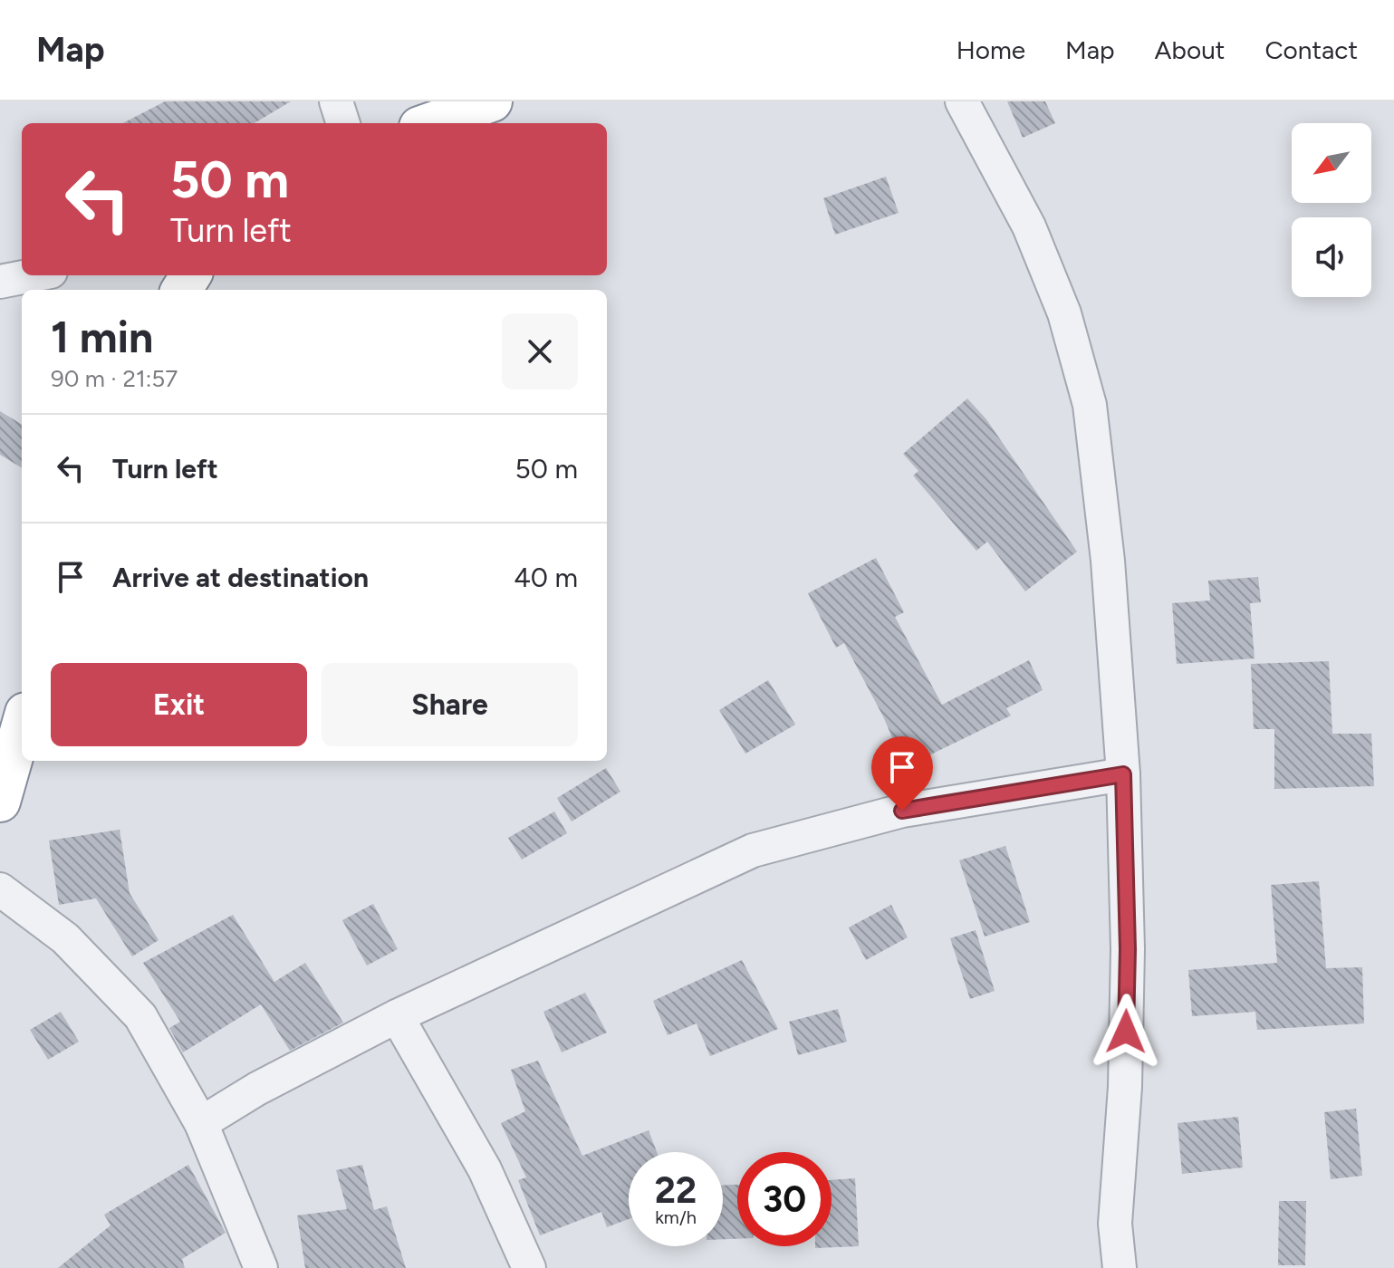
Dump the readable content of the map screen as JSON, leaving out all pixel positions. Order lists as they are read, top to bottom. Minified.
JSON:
{"north":"bottom left","page":{"header":"Map","nav":["Home","Map","About","Contact"],"turn":["50 m","Turn left"],"heading":["1 min","90 m · 21:57"],"list":[{"name":"Turn left","value":"50 m"},{"name":"Arrive at destination","value":"40 m"}],"buttons":["Exit","Share"],"speed":"22 km/h","limit":"30"}}
